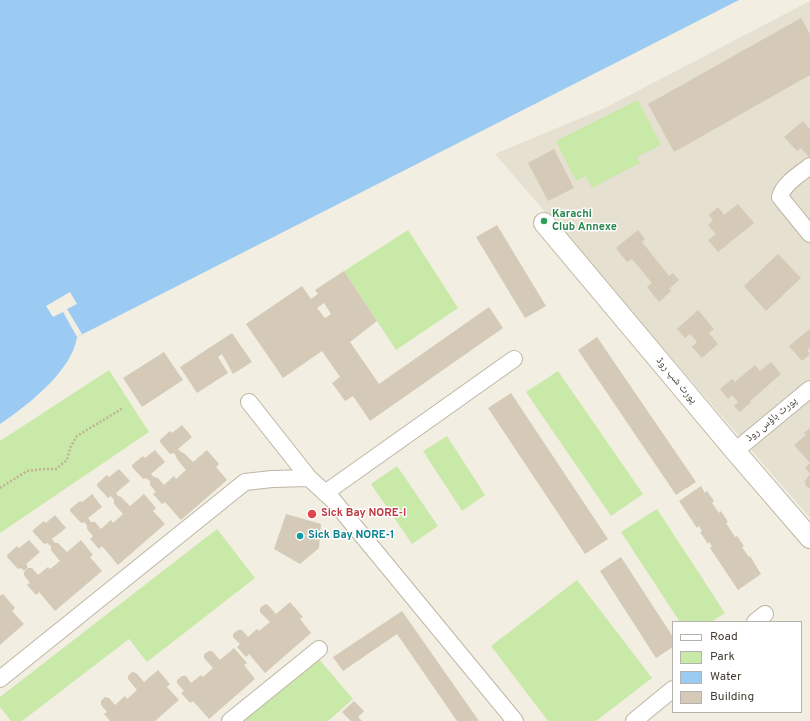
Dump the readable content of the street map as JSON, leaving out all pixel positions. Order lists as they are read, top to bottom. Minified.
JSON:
{"streets":{"street":["پورٹ شپ روڈ","پورٹ ہاؤس روڈ"]},"crossings":[["پورٹ شپ روڈ","پورٹ ہاؤس روڈ"]],"places":["Karachi Club Annexe","Sick Bay NORE-I","Sick Bay NORE-1"],"legend":["Road","Park","Water","Building"]}
